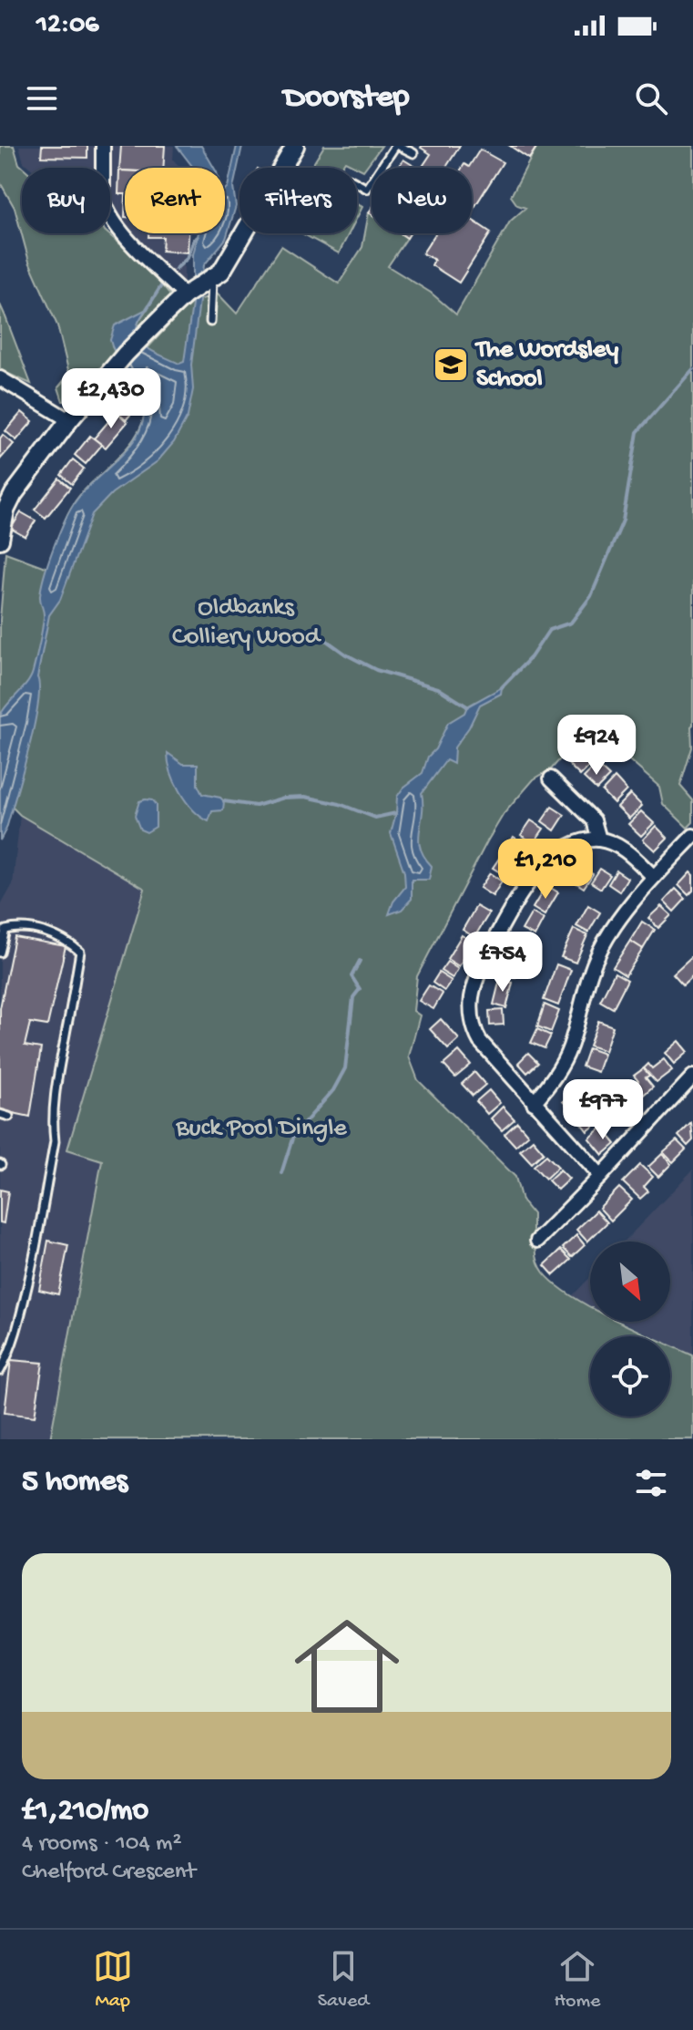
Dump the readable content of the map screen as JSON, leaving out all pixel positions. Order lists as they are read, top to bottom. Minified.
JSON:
{"parks":["Oldbanks Colliery Wood","Buck Pool Dingle"],"places":{"school or university":["The Wordsley School"]},"north":"bottom right","page":{"status":"12:06","header":"Doorstep","chip":["Buy","Rent","Filters","New"],"price":["£2,430","£924","£1,210","£754","£977"],"heading":"5 homes","list":[{"name":"£1,210/mo","note":"4 rooms · 104 m² · Chelford Crescent"}],"tabs":["Map","Saved","Home"]}}
